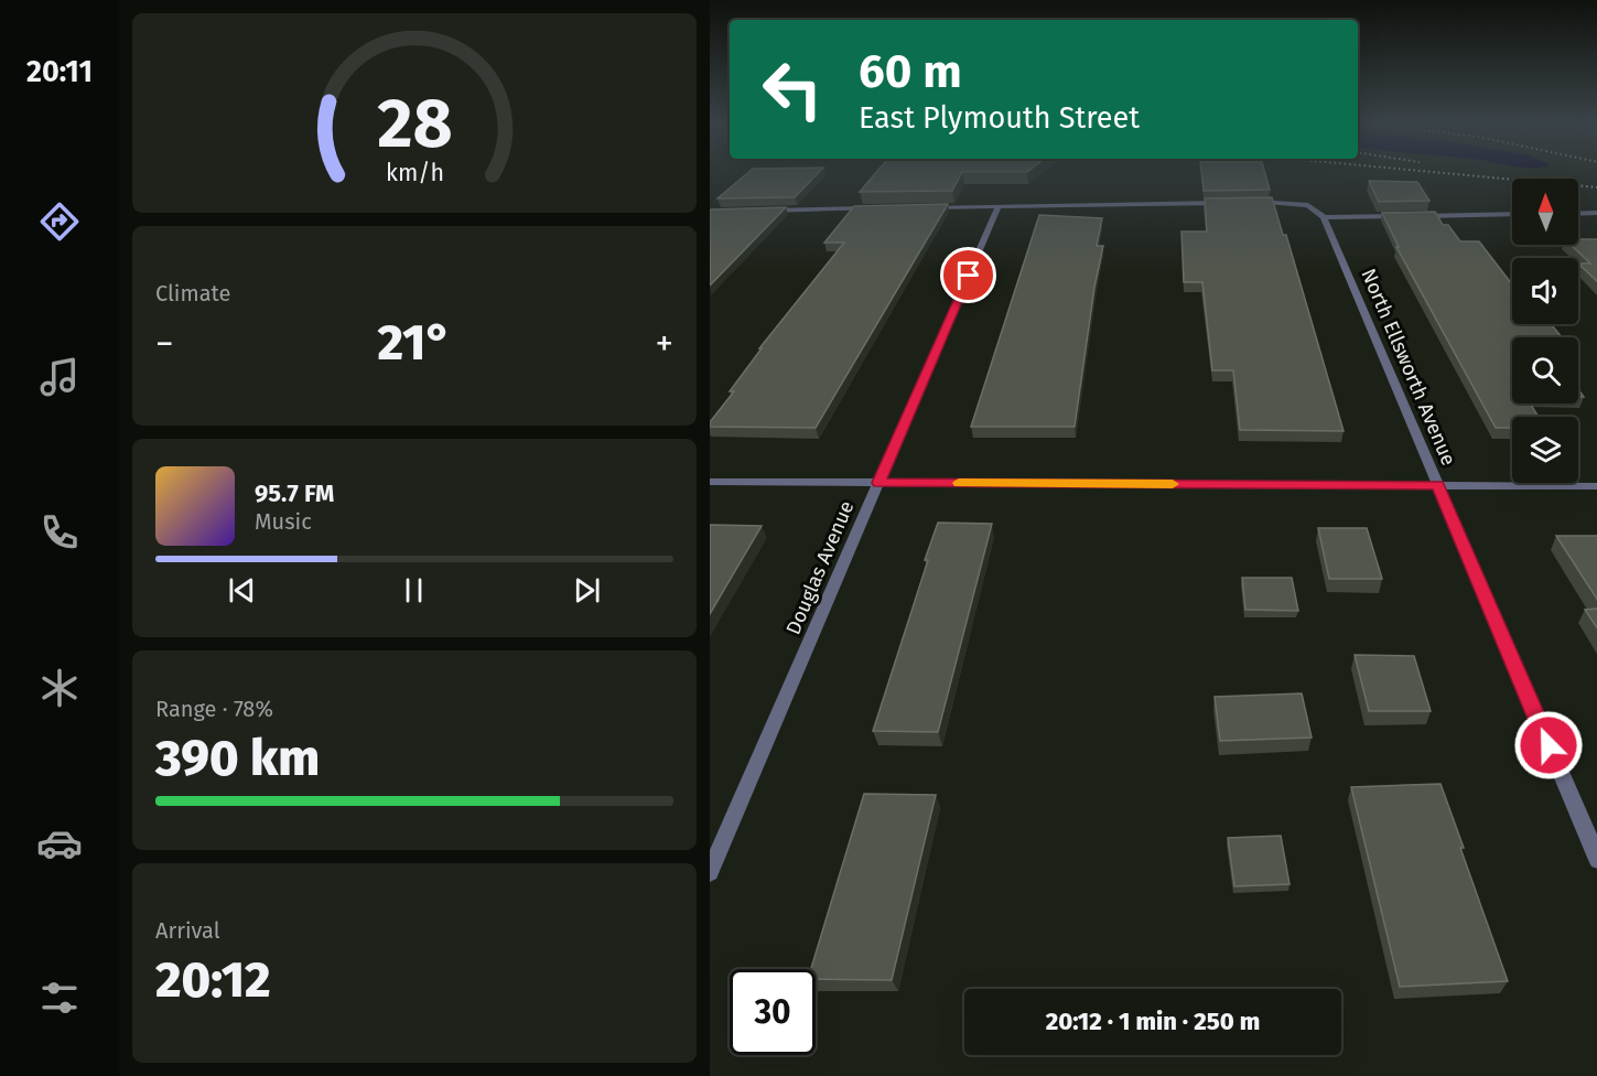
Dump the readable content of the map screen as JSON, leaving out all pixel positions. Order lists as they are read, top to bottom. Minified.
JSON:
{"streets":{"street":["North Ellsworth Avenue","Douglas Avenue"]},"north":"top","page":{"tabs":"20:11","turn":["60 m","East Plymouth Street"],"tile":["Climate",["Range · 78%","390 km"],["Arrival","20:12"]],"heat":["−","21°","+"],"song":["95.7 FM","Music"],"limit":"30","trip":"20:12 · 1 min · 250 m","gauge":["28","km/h"]}}
